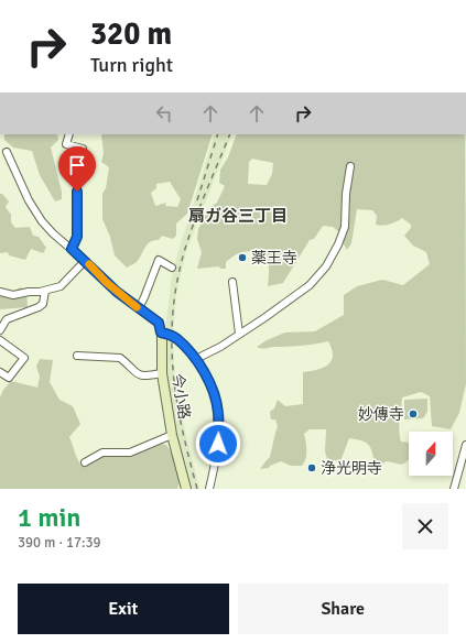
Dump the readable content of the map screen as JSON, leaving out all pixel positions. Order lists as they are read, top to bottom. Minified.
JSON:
{"streets":{"street":["今小路"]},"districts":["扇ガ谷三丁目"],"places":["薬王寺","妙傳寺","浄光明寺"],"north":"top","page":{"turn":["320 m","Turn right"],"heading":["1 min","390 m · 17:39"],"buttons":["Exit","Share"]}}
